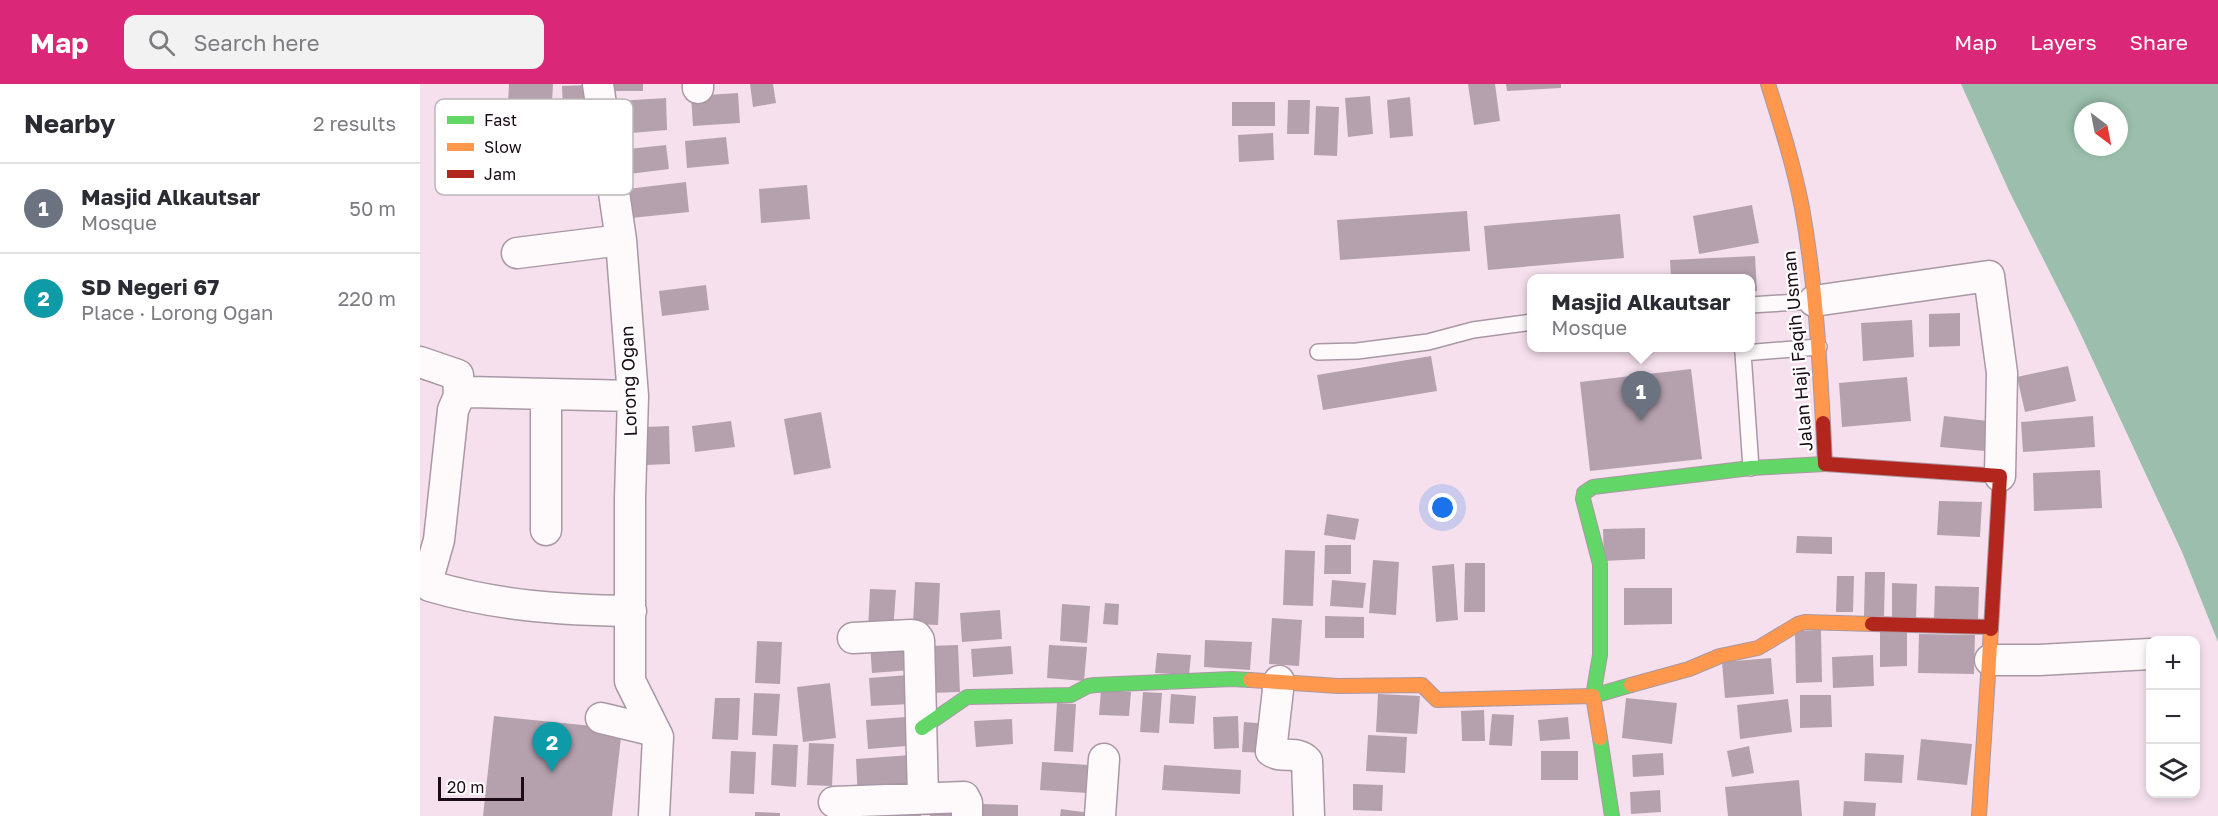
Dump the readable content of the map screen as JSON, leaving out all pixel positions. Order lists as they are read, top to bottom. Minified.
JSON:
{"streets":{"street":["Jalan Haji Faqih Usman","Lorong Ogan"]},"legend":["Fast","Slow","Jam"],"scale_bar":"20 m","north":"bottom right","page":{"header":"Map","search":"Search here","nav":["Map","Layers","Share"],"heading":["Nearby","2 results"],"list":[{"mark":"1","name":"Masjid Alkautsar","note":"Mosque","value":"50 m"},{"mark":"2","name":"SD Negeri 67","note":"Place · Lorong Ogan","value":"220 m"}],"popup":["Masjid Alkautsar","Mosque"],"pins":["1","2"],"map_buttons":["+","−"],"scale":"20 m"}}
